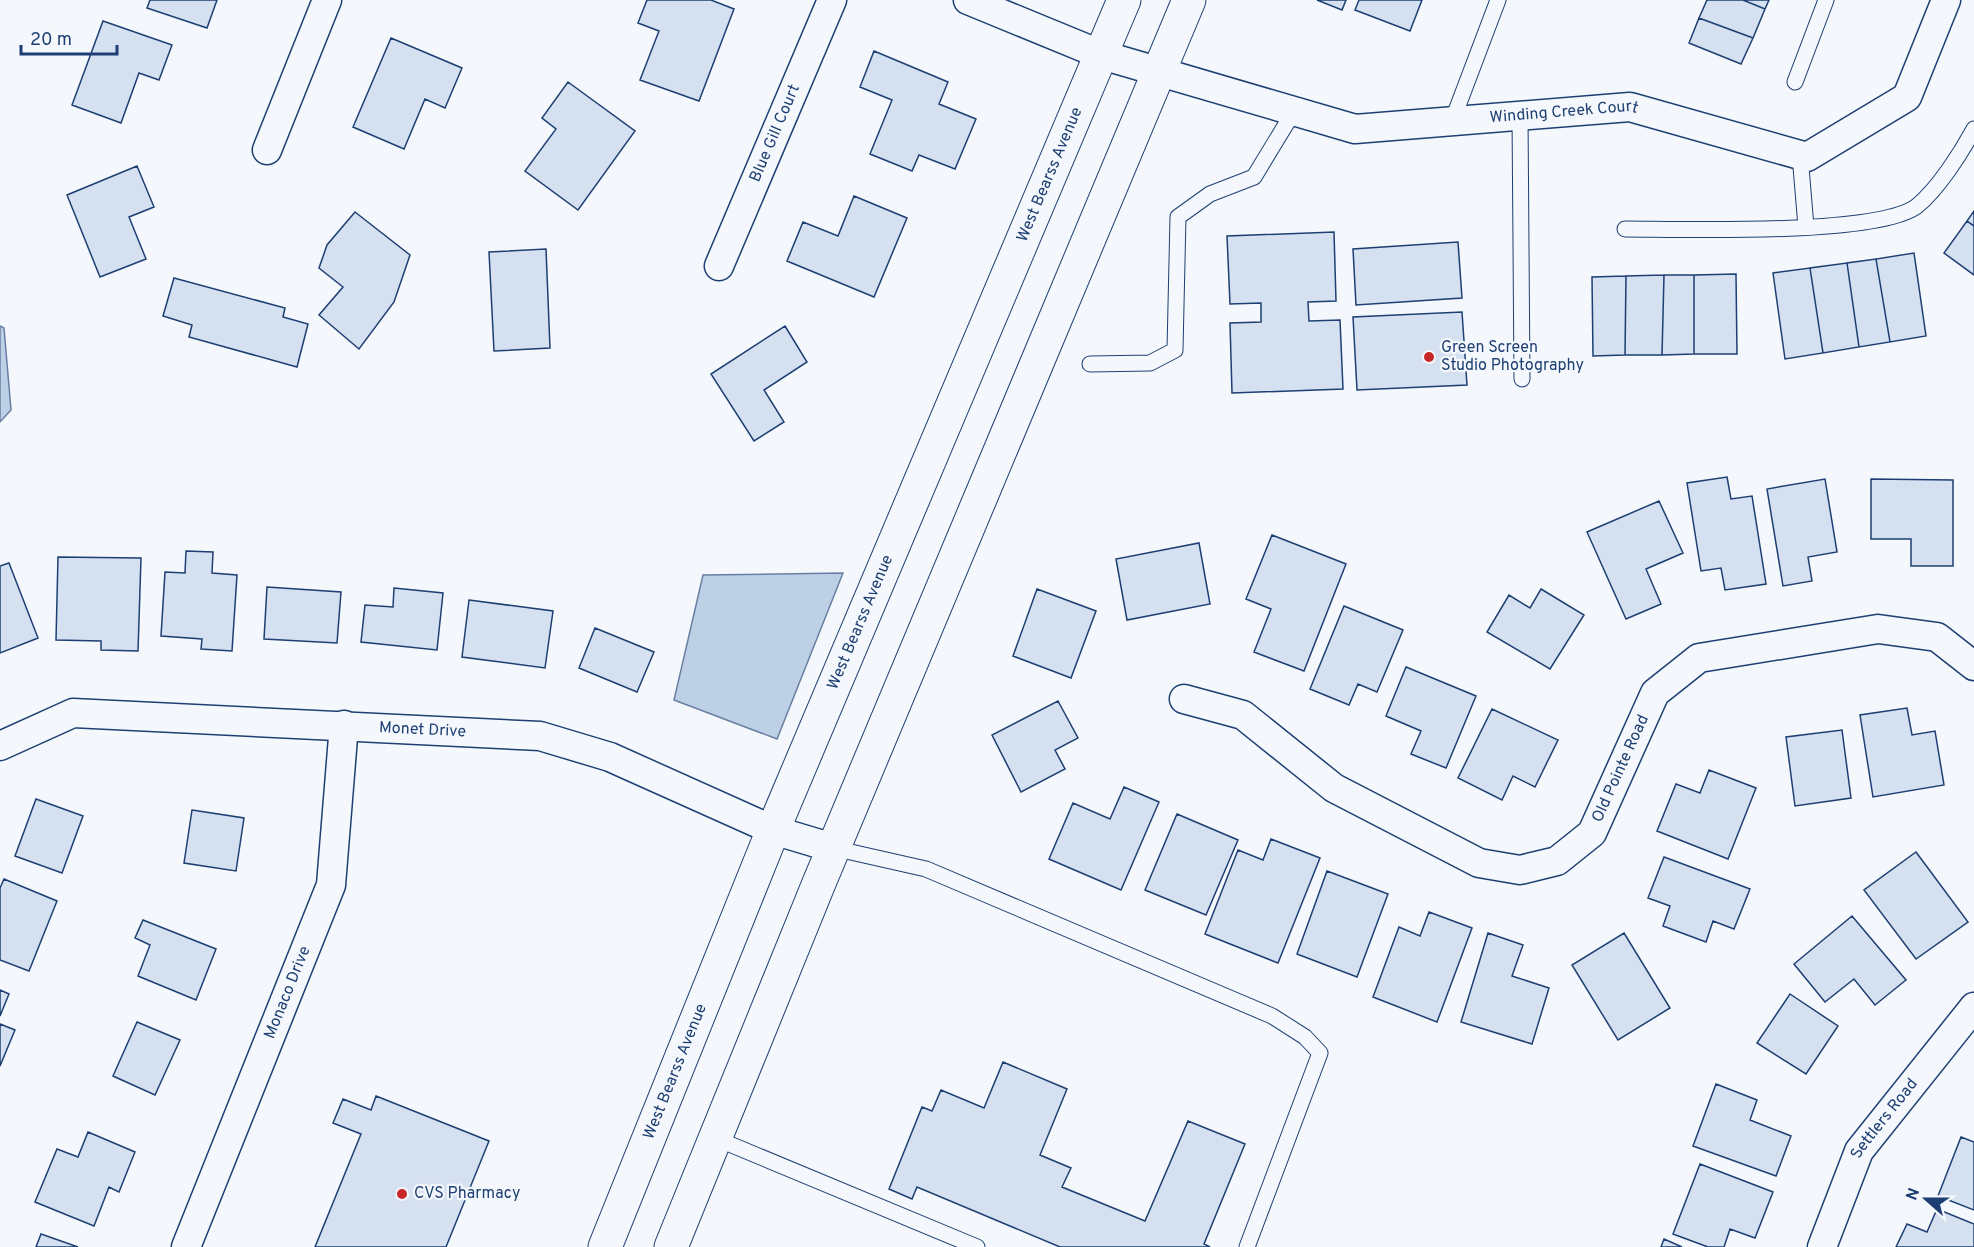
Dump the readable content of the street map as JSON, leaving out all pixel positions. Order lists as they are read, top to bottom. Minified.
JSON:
{"streets":{"main road":["West Bearss Avenue"],"street":["Winding Creek Court","Blue Gill Court","Monet Drive","Old Pointe Road","Monaco Drive","Settlers Road"]},"crossings":[["Winding Creek Court","West Bearss Avenue"],["West Bearss Avenue","Monet Drive"],["Monet Drive","Monaco Drive"]],"places":["Green Screen Studio Photography","CVS Pharmacy"],"scale_bar":"20 m","north":"left"}
